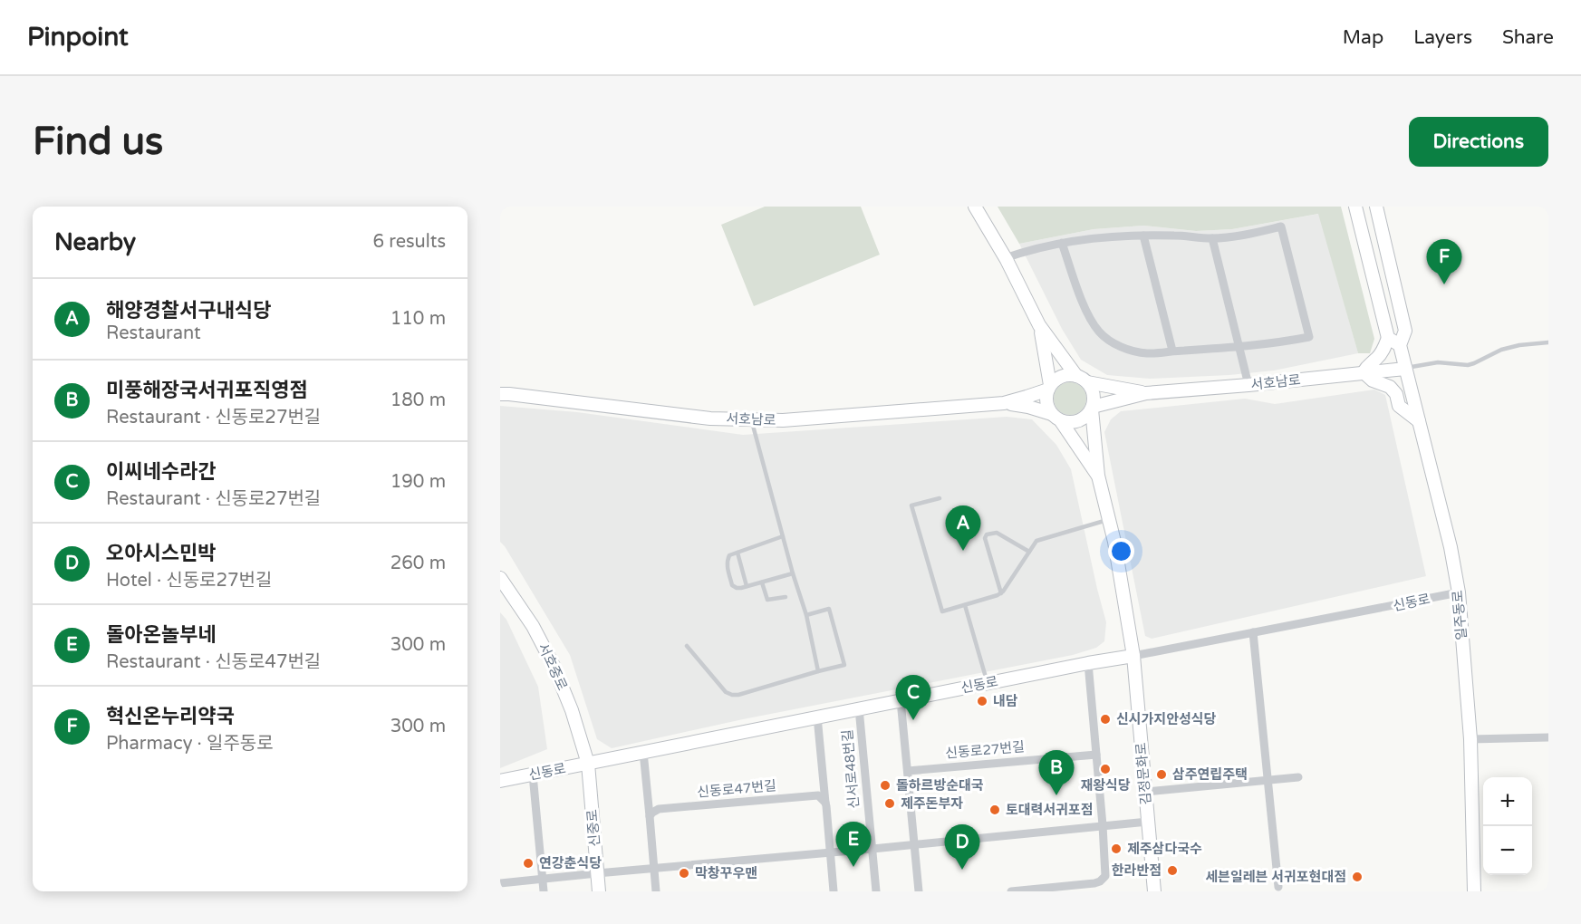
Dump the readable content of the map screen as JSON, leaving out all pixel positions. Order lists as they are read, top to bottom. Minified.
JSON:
{"streets":{"street":["서호남로","신동로","일주동로","서호중로","신동로27번길","신서로48번길","김정문화로","신동로47번길","신중로"]},"crossings":[["서호남로","일주동로"],["신동로","일주동로"],["신동로","서호중로"],["신동로","신서로48번길"],["신동로","김정문화로"],["신동로","신중로"],["서호중로","신중로"]],"places":["내담","신시가지안성식당","재왕식당","삼주연립주택","돌하르방순대국","제주돈부자","토대력서귀포점","제주삼다국수","연강춘식당","한라반점","막창꾸우맨","세븐일레븐 서귀포현대점"],"page":{"header":"Pinpoint","nav":["Map","Layers","Share"],"buttons":"Directions","title":"Find us","heading":["Nearby","6 results"],"pins":["F","A","C","B","E","D"],"list":[{"mark":"A","name":"해양경찰서구내식당","note":"Restaurant","value":"110 m"},{"mark":"B","name":"미풍해장국서귀포직영점","note":"Restaurant · 신동로27번길","value":"180 m"},{"mark":"C","name":"이씨네수라간","note":"Restaurant · 신동로27번길","value":"190 m"},{"mark":"D","name":"오아시스민박","note":"Hotel · 신동로27번길","value":"260 m"},{"mark":"E","name":"돌아온놀부네","note":"Restaurant · 신동로47번길","value":"300 m"},{"mark":"F","name":"혁신온누리약국","note":"Pharmacy · 일주동로","value":"300 m"}],"map_buttons":["+","−"]}}
